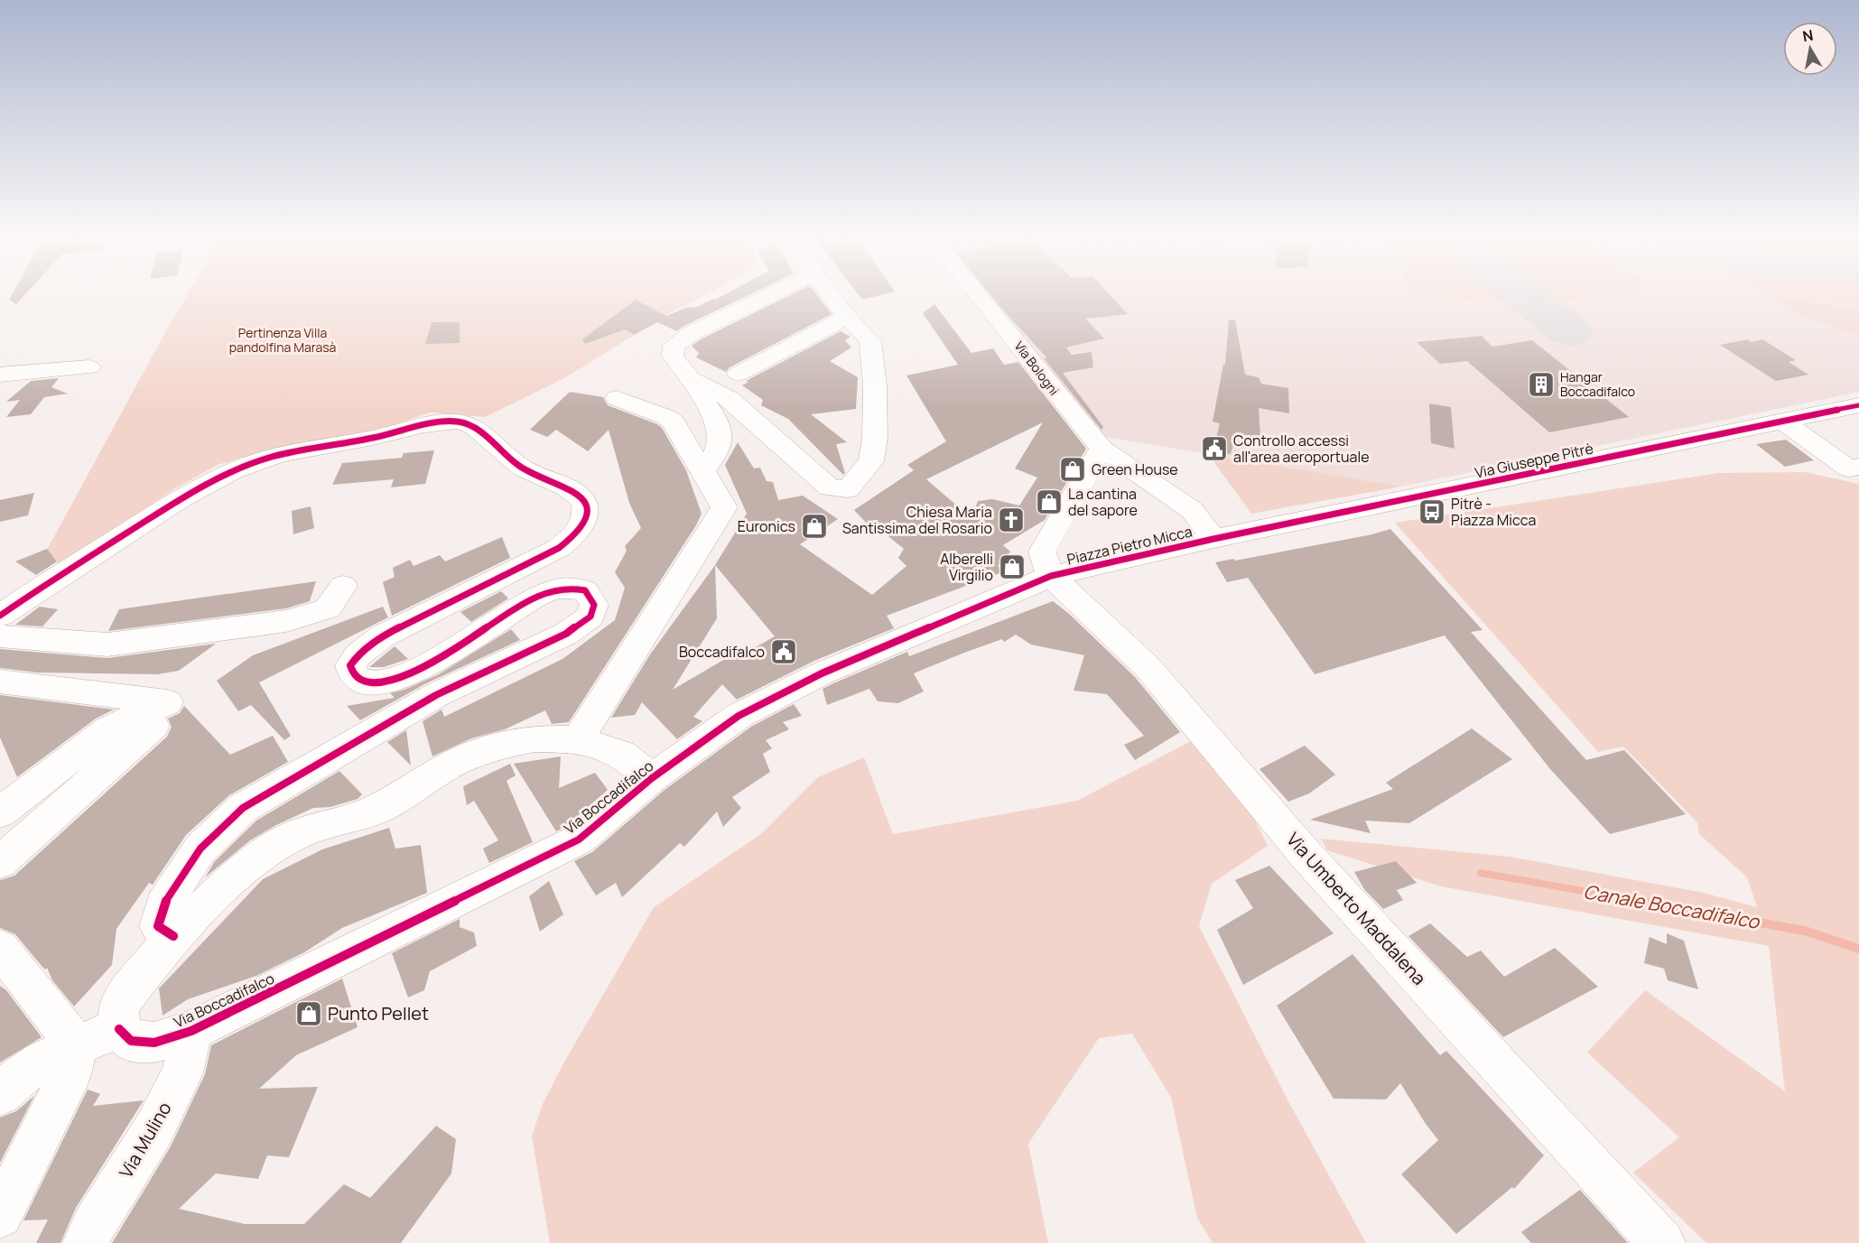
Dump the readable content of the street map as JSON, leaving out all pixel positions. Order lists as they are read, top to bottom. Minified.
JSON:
{"streets":{"street":["Via Bologni","Via Giuseppe Pitrè","Piazza Pietro Micca","Via Boccadifalco","Via Umberto Maddalena","Via Mulino"]},"crossings":[["Via Bologni","Piazza Pietro Micca"],["Via Giuseppe Pitrè","Piazza Pietro Micca"],["Piazza Pietro Micca","Via Boccadifalco"],["Piazza Pietro Micca","Via Umberto Maddalena"],["Via Boccadifalco","Via Umberto Maddalena"],["Via Boccadifalco","Via Mulino"]],"water":["Canale Boccadifalco"],"parks":["Pertinenza Villa pandolfina Marasà"],"places":{"building":["Hangar Boccadifalco"],"public building":["Controllo accessi all'area aeroportuale","Boccadifalco"],"shop":["Green House","La cantina del sapore","Euronics","Alberelli Virgilio","Punto Pellet"],"bus stop":["Pitrè - Piazza Micca"],"church":["Chiesa Maria Santissima del Rosario"]},"north":"top"}
